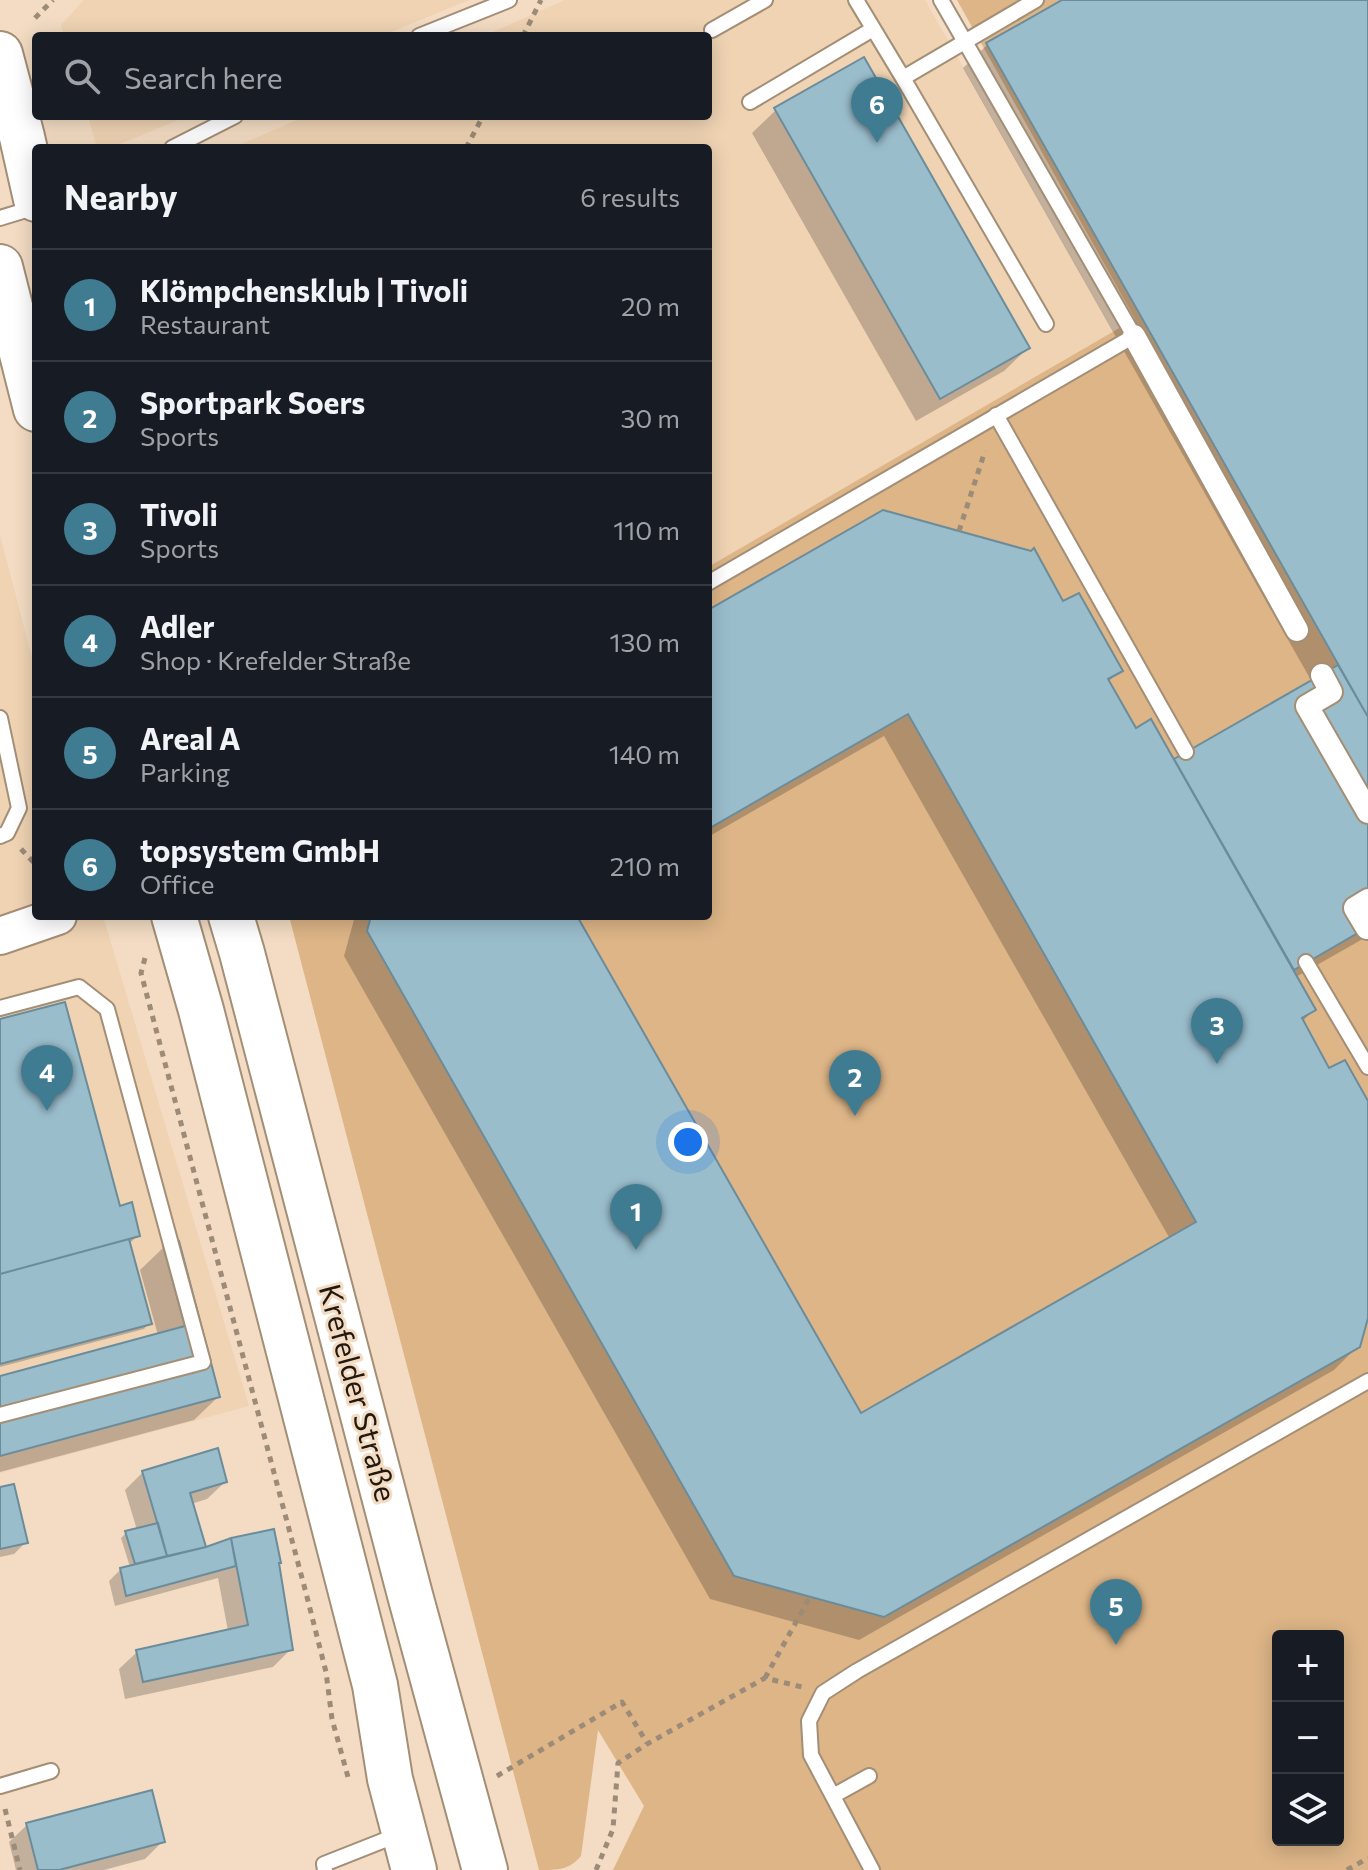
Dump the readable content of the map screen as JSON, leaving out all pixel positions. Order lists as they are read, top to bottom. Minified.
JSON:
{"streets":{"main road":["Krefelder Straße"]},"page":{"search":"Search here","pins":["6","3","4","2","1","5"],"heading":["Nearby","6 results"],"list":[{"mark":"1","name":"Klömpchensklub | Tivoli","note":"Restaurant","value":"20 m"},{"mark":"2","name":"Sportpark Soers","note":"Sports","value":"30 m"},{"mark":"3","name":"Tivoli","note":"Sports","value":"110 m"},{"mark":"4","name":"Adler","note":"Shop · Krefelder Straße","value":"130 m"},{"mark":"5","name":"Areal A","note":"Parking","value":"140 m"},{"mark":"6","name":"topsystem GmbH","note":"Office","value":"210 m"}],"map_buttons":["+","−"]}}
